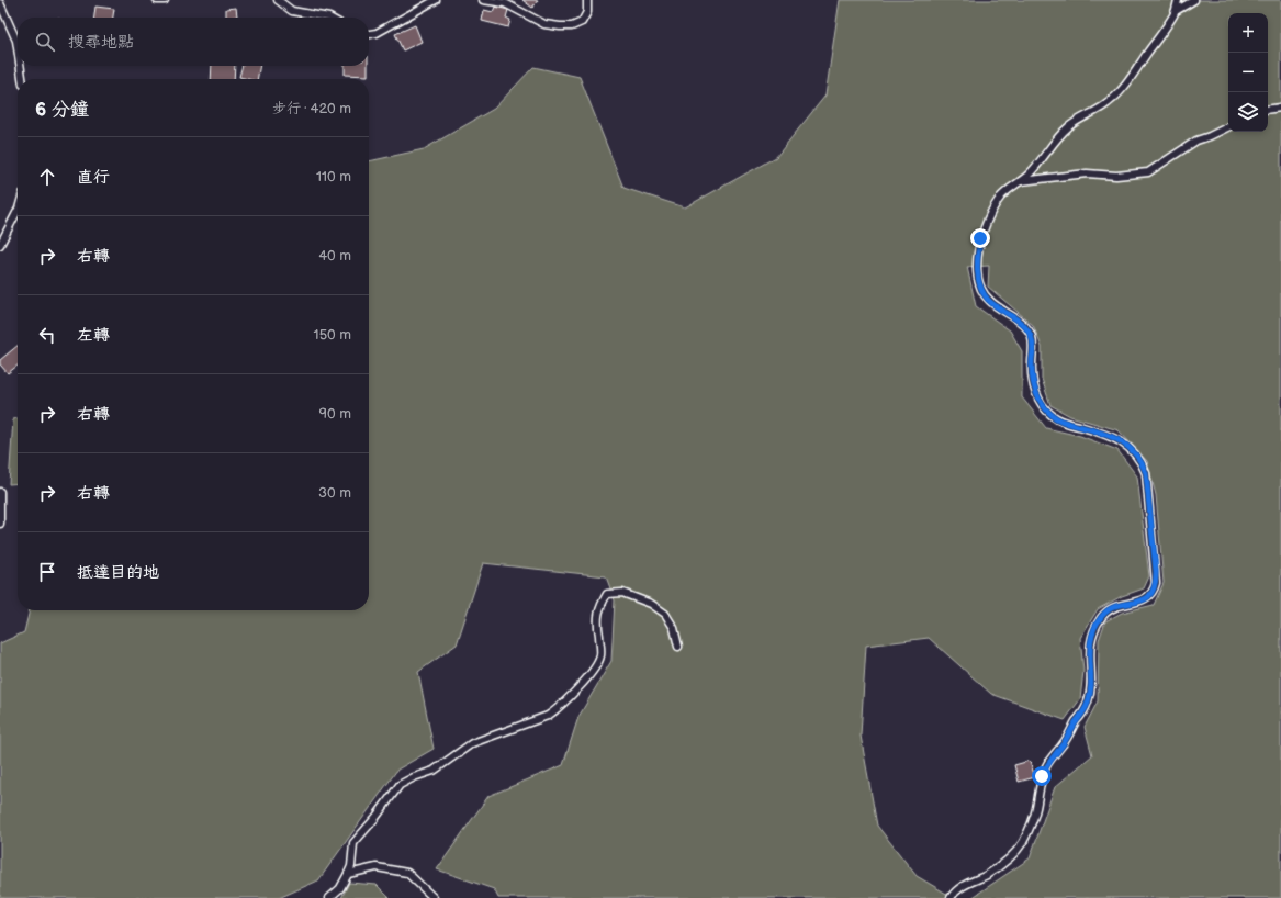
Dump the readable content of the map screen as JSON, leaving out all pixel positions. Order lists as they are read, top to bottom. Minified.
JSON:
{"page":{"map_buttons":["+","−"],"search":"搜尋地點","heading":["6 分鐘","步行 · 420 m"],"list":[["直行","110 m"],["右轉","40 m"],["左轉","150 m"],["右轉","90 m"],["右轉","30 m"],"抵達目的地"]}}
